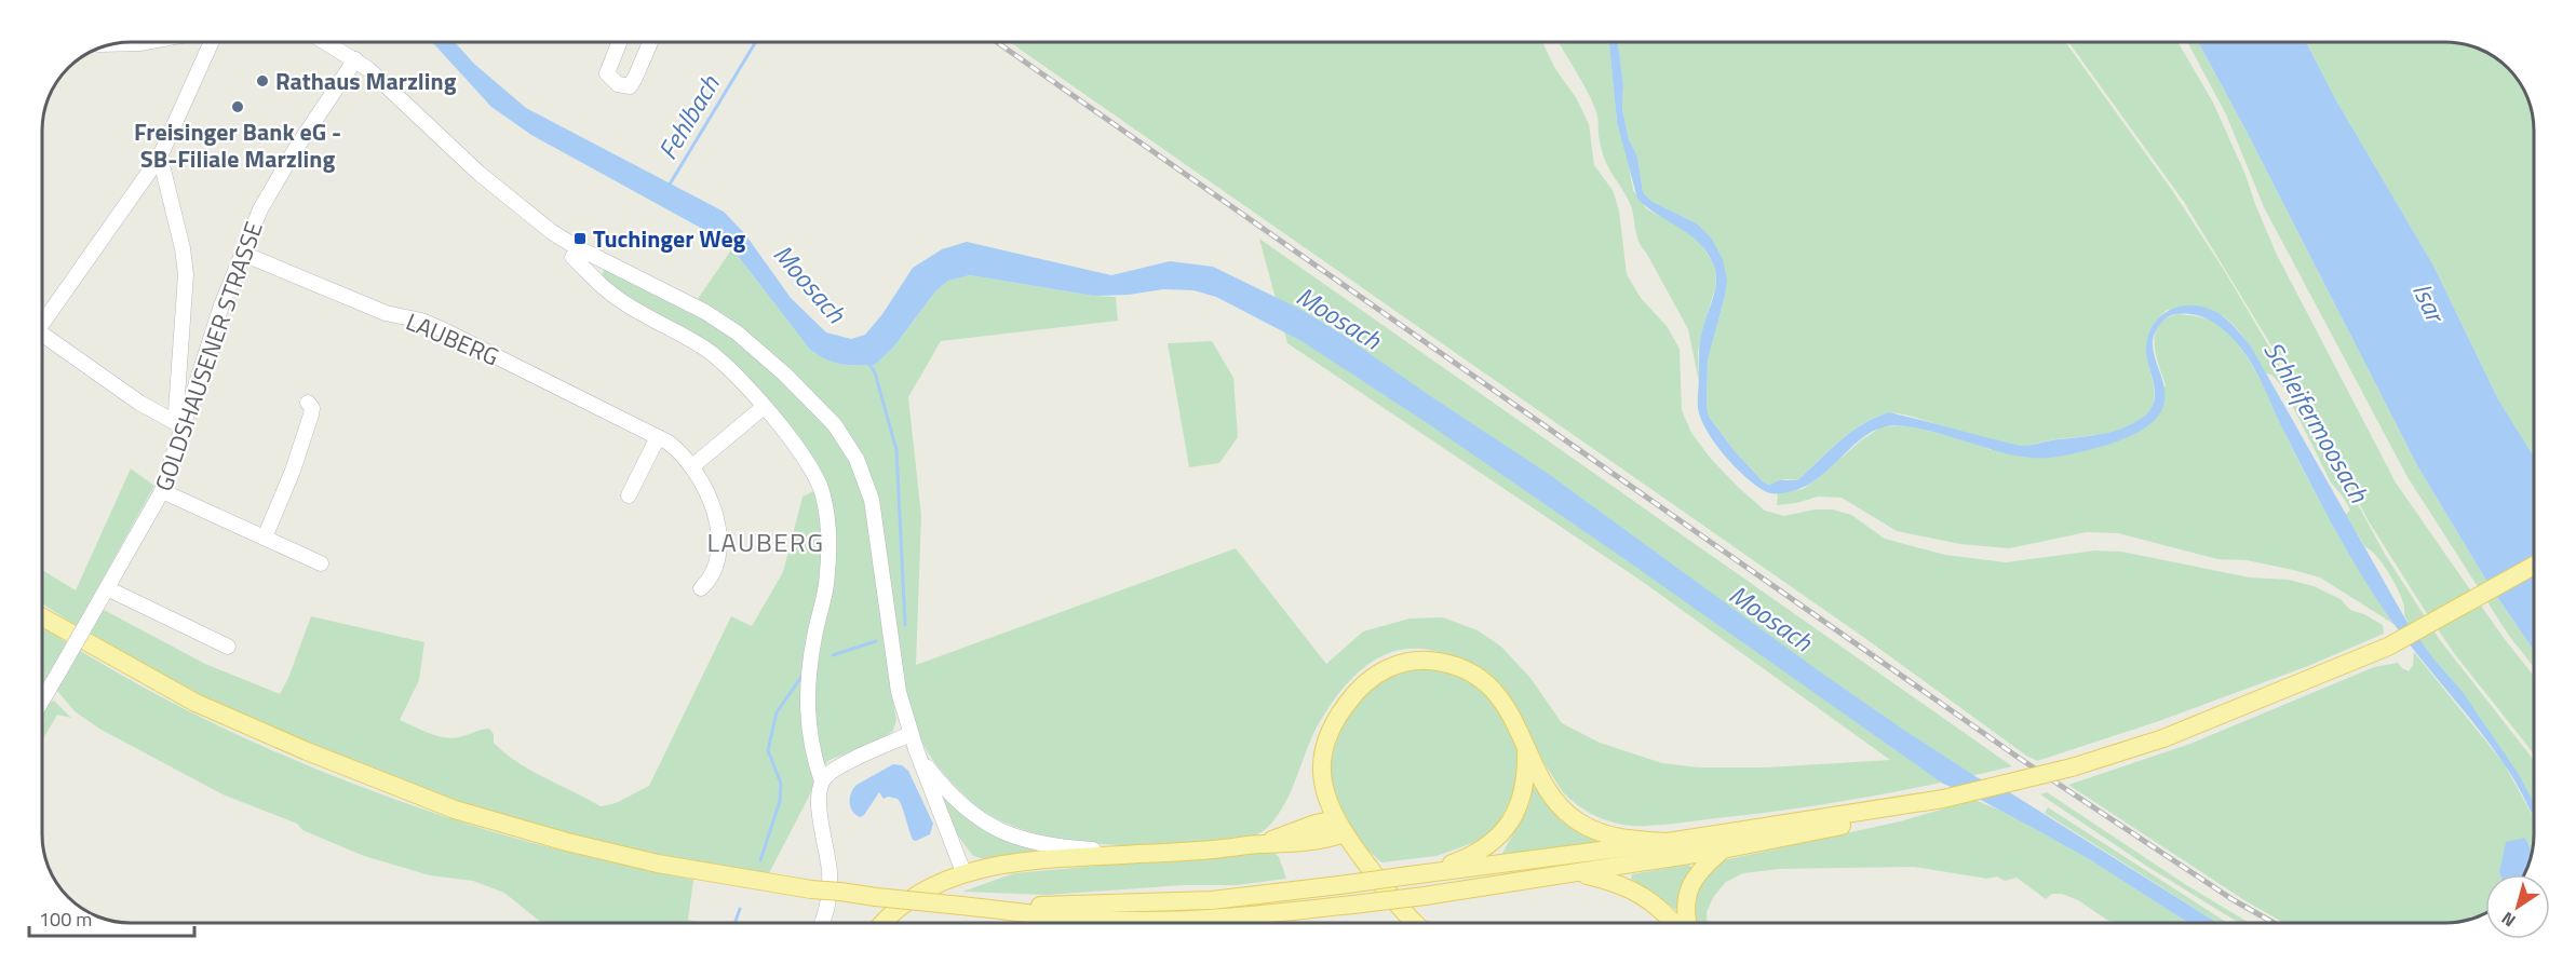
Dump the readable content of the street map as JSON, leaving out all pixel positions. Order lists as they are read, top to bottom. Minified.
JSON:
{"streets":{"street":["LAUBERG","GOLDSHAUSENER STRASSE"]},"crossings":[["LAUBERG","GOLDSHAUSENER STRASSE"]],"districts":["LAUBERG"],"water":["Fehlbach","Moosach","Isar","Schleifermoosach"],"places":{"other":["Rathaus Marzling","Freisinger Bank eG - SB-Filiale Marzling"],"transit":["Tuchinger Weg"]},"scale_bar":"100 m","north":"bottom left"}
